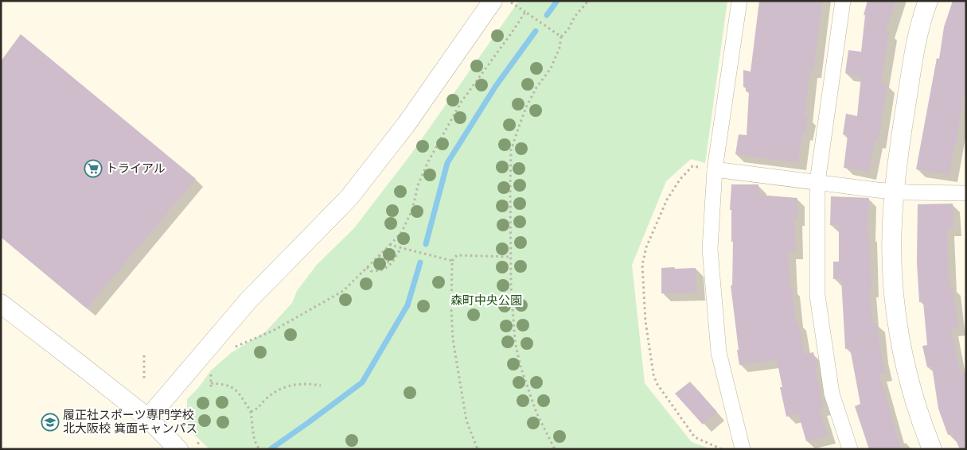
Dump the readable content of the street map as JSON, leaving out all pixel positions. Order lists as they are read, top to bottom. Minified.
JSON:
{"parks":["森町中央公園"],"places":{"supermarket":["トライアル"],"school or university":["履正社スポーツ専門学校 北大阪校 箕面キャンパス"]}}
